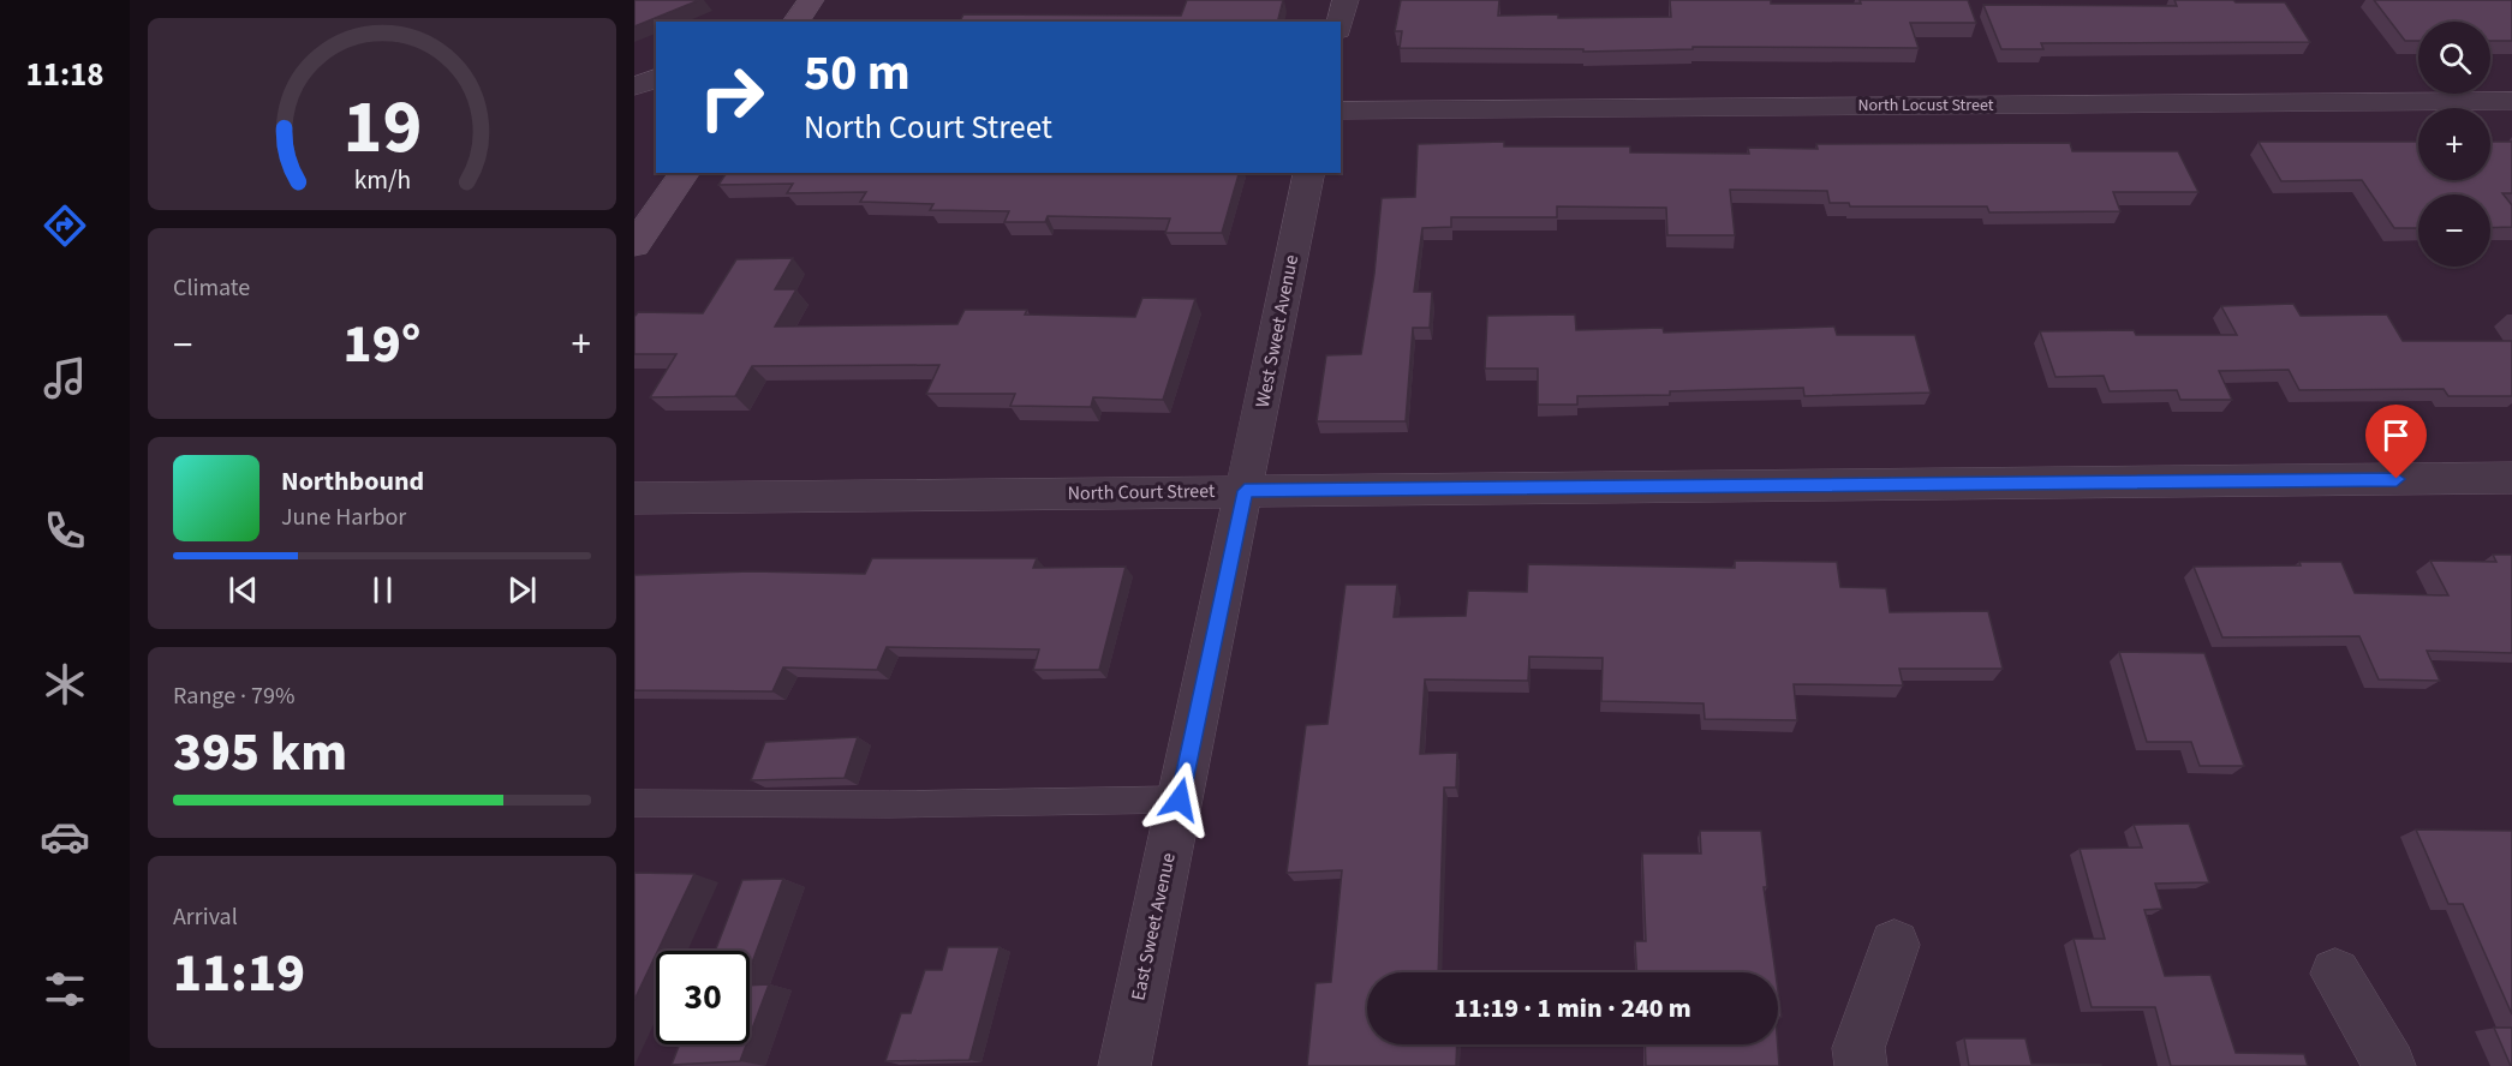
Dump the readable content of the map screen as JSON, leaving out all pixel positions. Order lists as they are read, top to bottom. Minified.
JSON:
{"streets":{"street":["North Locust Street","West Sweet Avenue","North Court Street","East Sweet Avenue"]},"crossings":[["West Sweet Avenue","North Court Street"],["West Sweet Avenue","East Sweet Avenue"],["North Court Street","East Sweet Avenue"]],"page":{"tabs":"11:18","map_buttons":["+","−"],"turn":["50 m","North Court Street"],"tile":["Climate",["Range · 79%","395 km"],["Arrival","11:19"]],"heat":["−","19°","+"],"song":["Northbound","June Harbor"],"limit":"30","trip":"11:19 · 1 min · 240 m","gauge":["19","km/h"]}}
